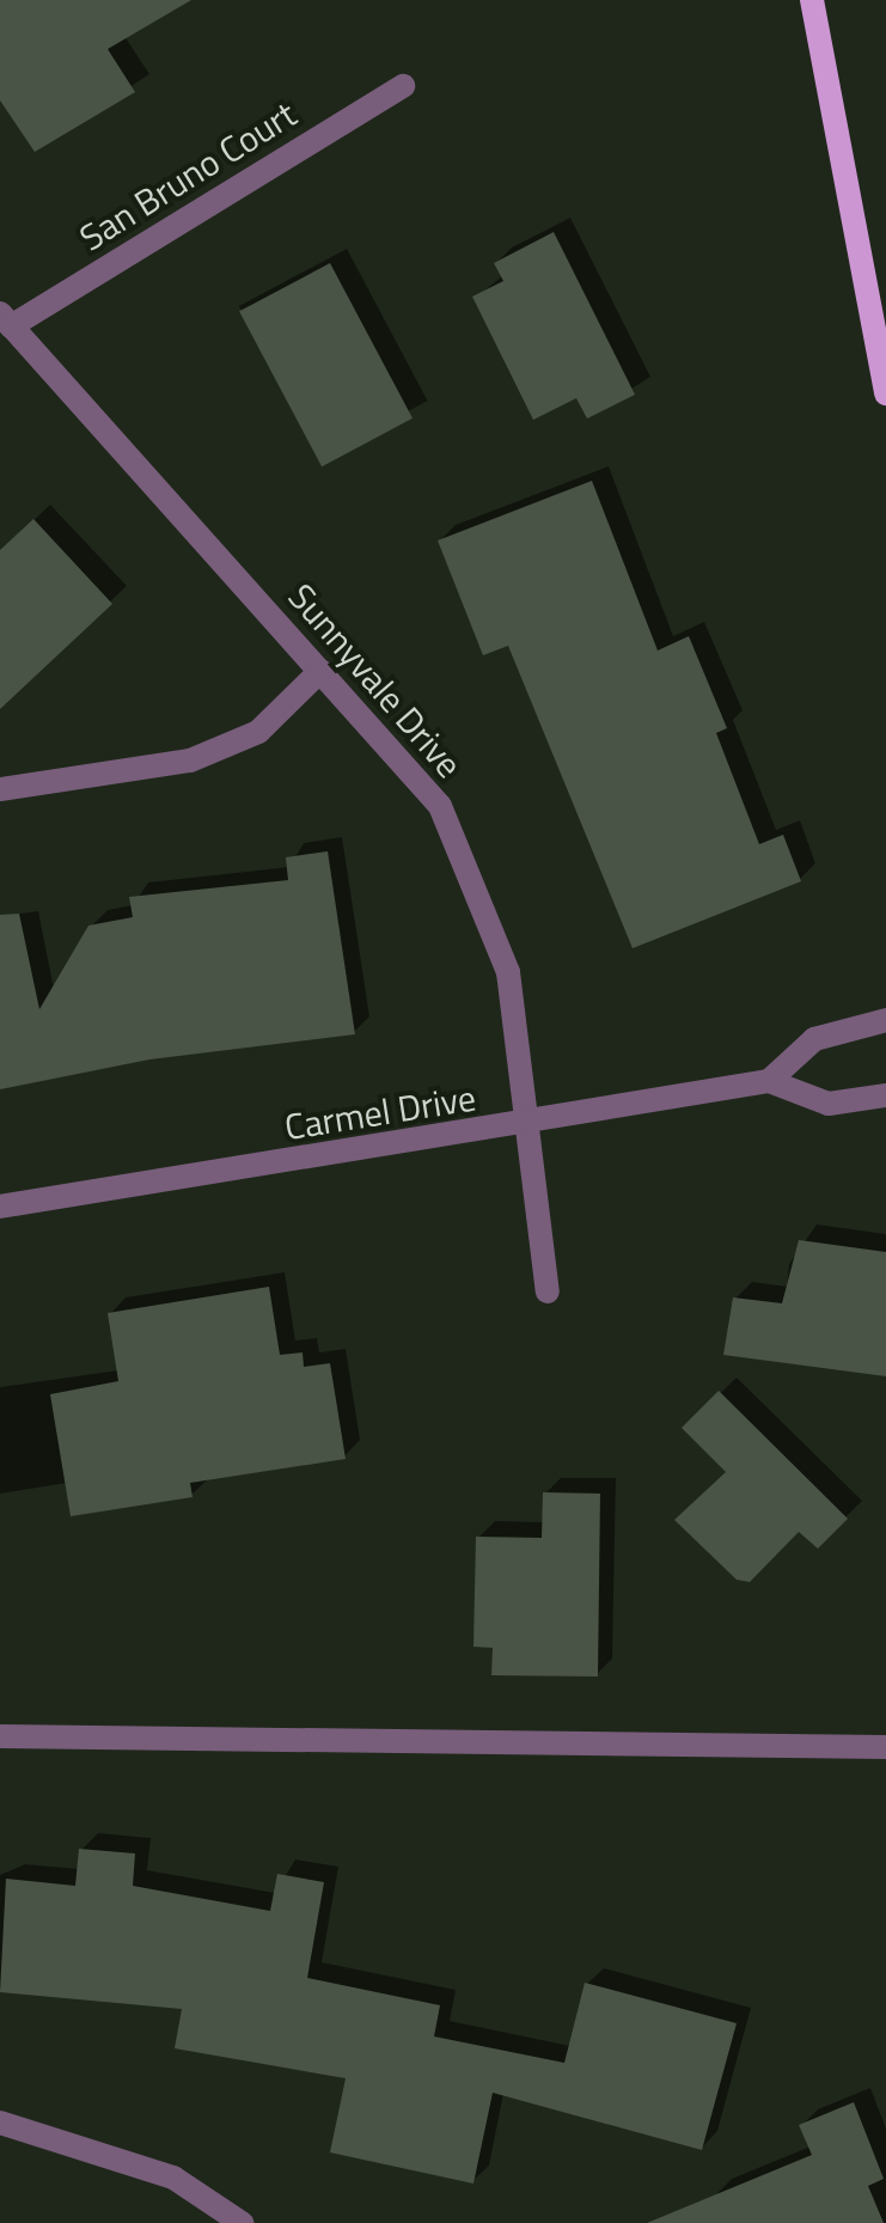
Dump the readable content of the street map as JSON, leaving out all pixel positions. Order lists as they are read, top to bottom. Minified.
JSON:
{"streets":{"street":["San Bruno Court","Sunnyvale Drive","Carmel Drive"]},"crossings":[["San Bruno Court","Sunnyvale Drive"],["Sunnyvale Drive","Carmel Drive"]]}
